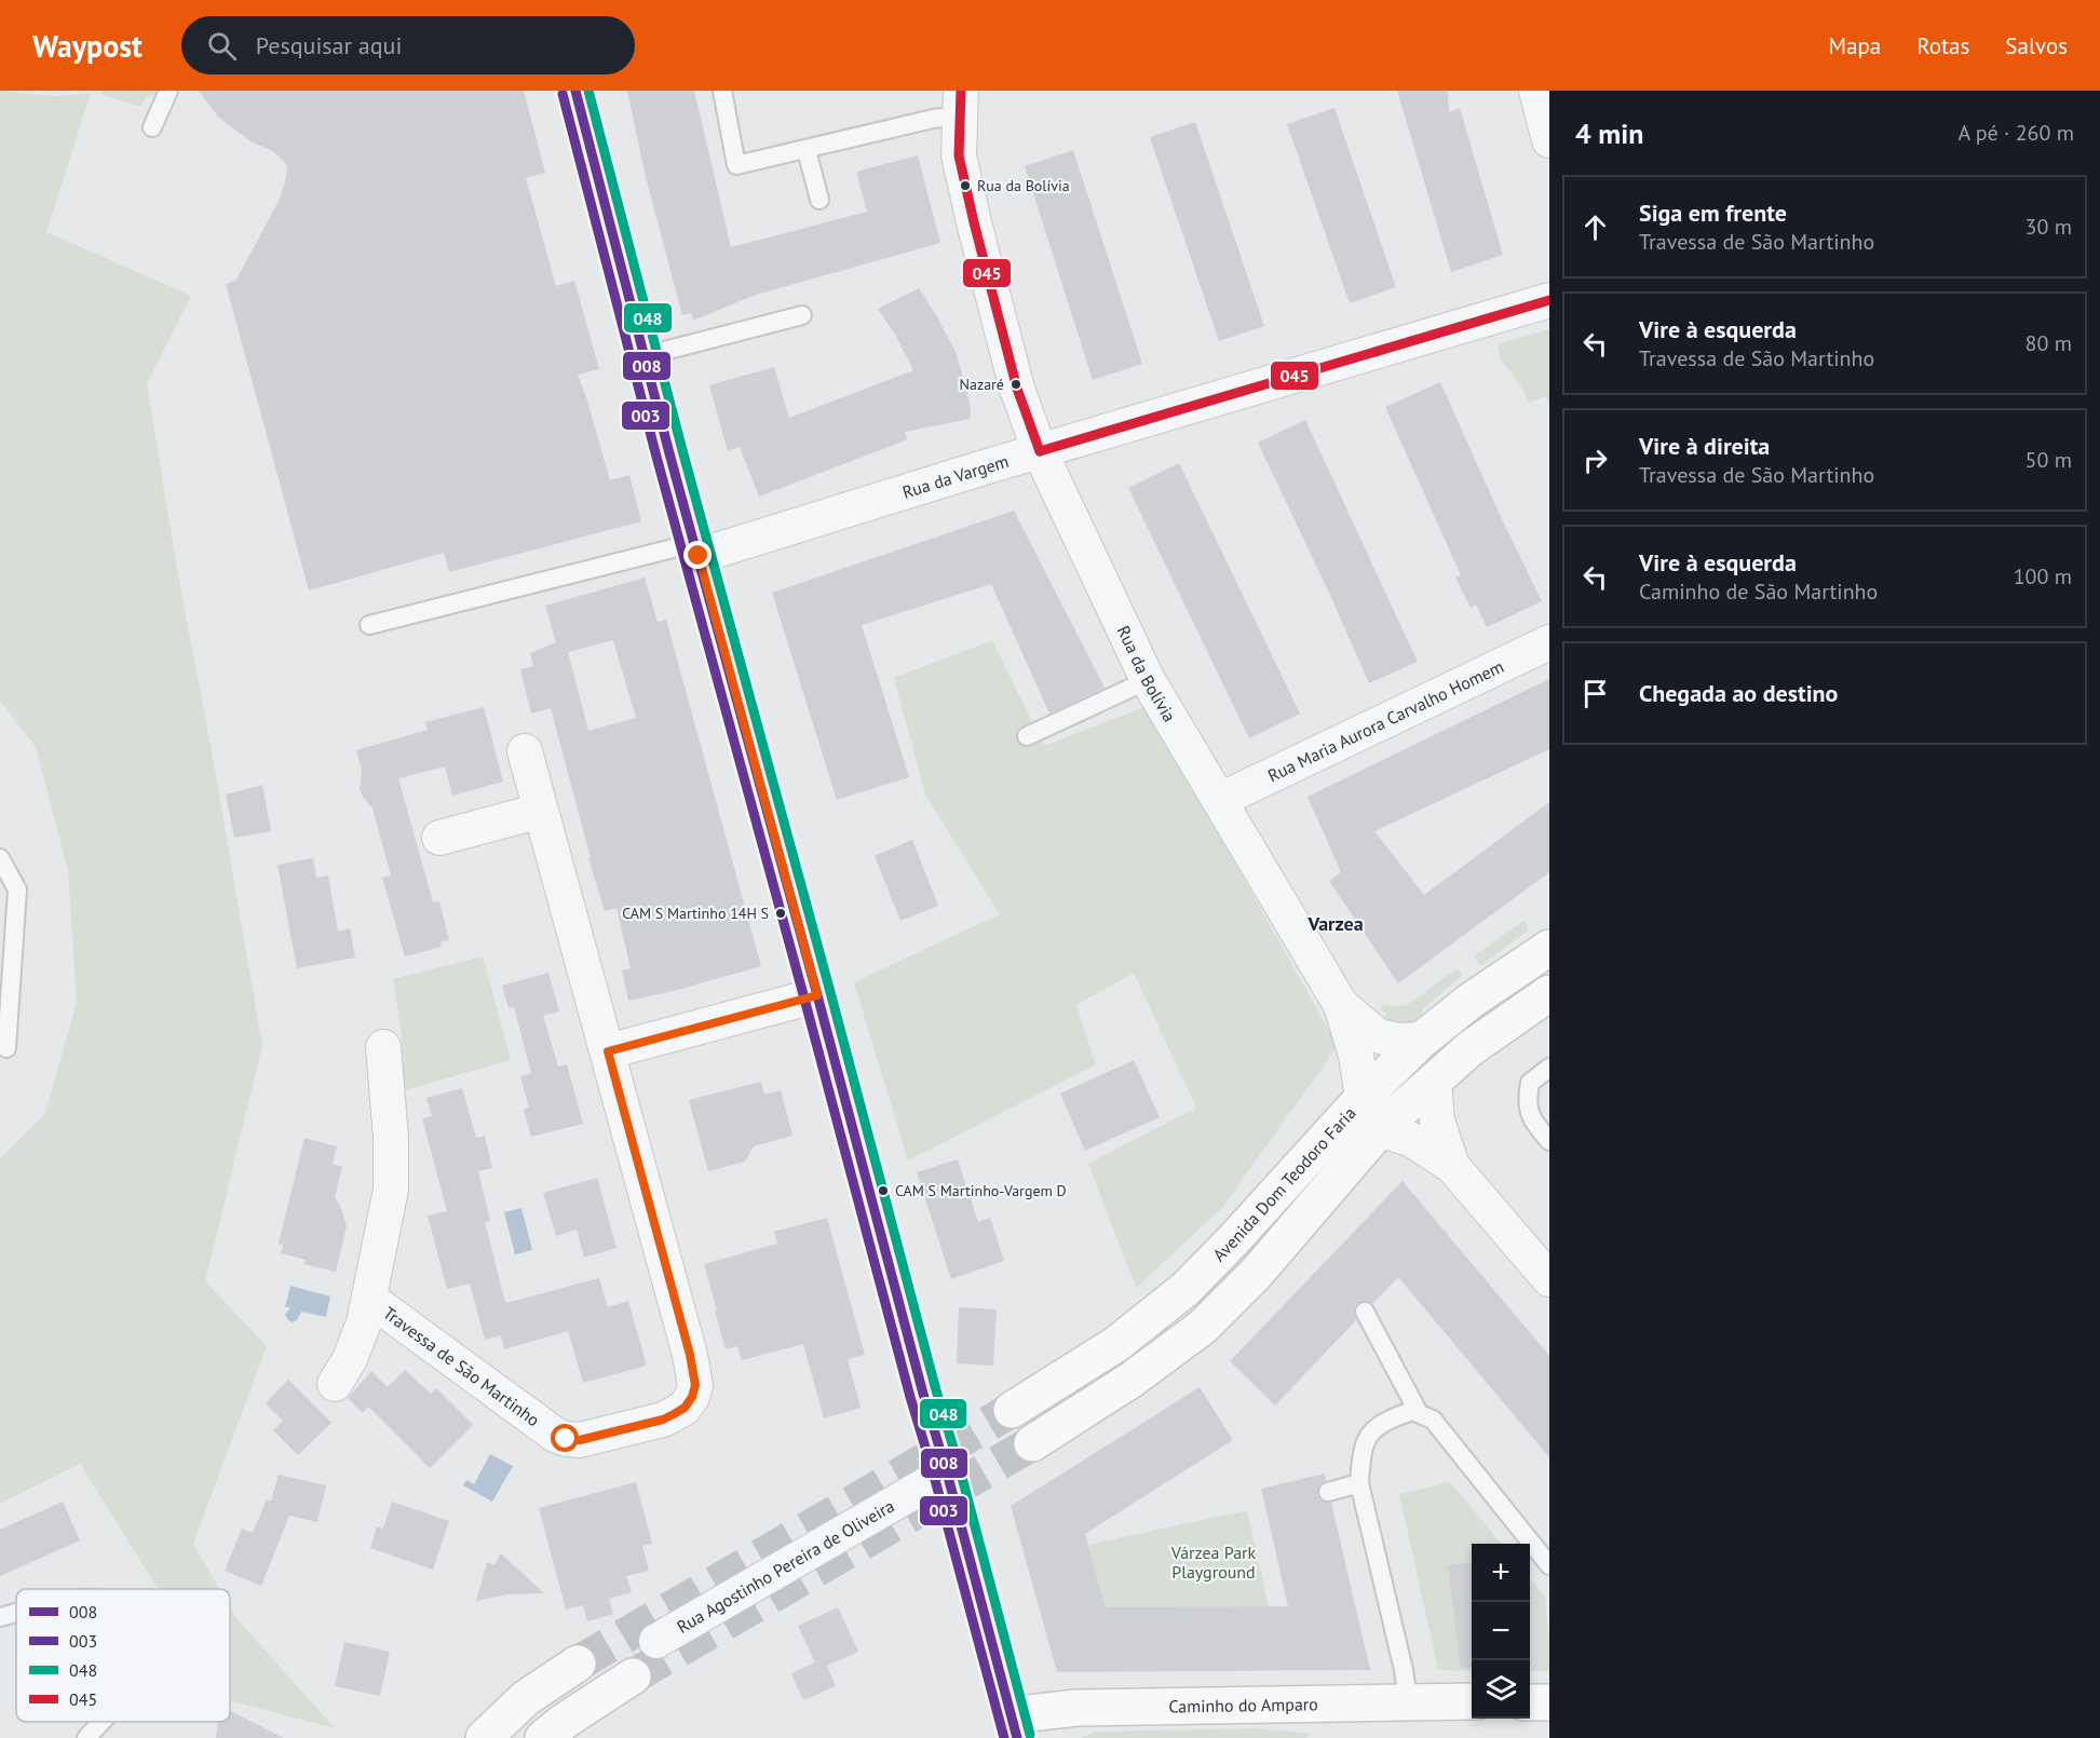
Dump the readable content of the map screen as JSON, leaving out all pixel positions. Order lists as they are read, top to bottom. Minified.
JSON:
{"streets":{"main road":["Avenida Dom Teodoro Faria","Caminho do Amparo"],"street":["Rua da Vargem","Rua da Bolívia","Rua Maria Aurora Carvalho Homem","Travessa de São Martinho","Rua Agostinho Pereira de Oliveira"]},"crossings":[["Rua da Vargem","Rua da Bolívia"],["Rua da Bolívia","Rua Maria Aurora Carvalho Homem"],["Rua da Bolívia","Avenida Dom Teodoro Faria"]],"districts":["Varzea"],"parks":["Várzea Park Playground"],"places":["Rua da Bolívia","Nazaré","CAM S Martinho 14H S","CAM S Martinho-Vargem D"],"lines":["transit line 008","transit line 048","transit line 045","transit line 003"],"legend":["008","003","048","045"],"page":{"header":"Waypost","search":"Pesquisar aqui","nav":["Mapa","Rotas","Salvos"],"heading":["4 min","A pé · 260 m"],"list":[["Siga em frente","Travessa de São Martinho","30 m"],["Vire à esquerda","Travessa de São Martinho","80 m"],["Vire à direita","Travessa de São Martinho","50 m"],["Vire à esquerda","Caminho de São Martinho","100 m"],"Chegada ao destino"],"map_buttons":["+","−"]}}
